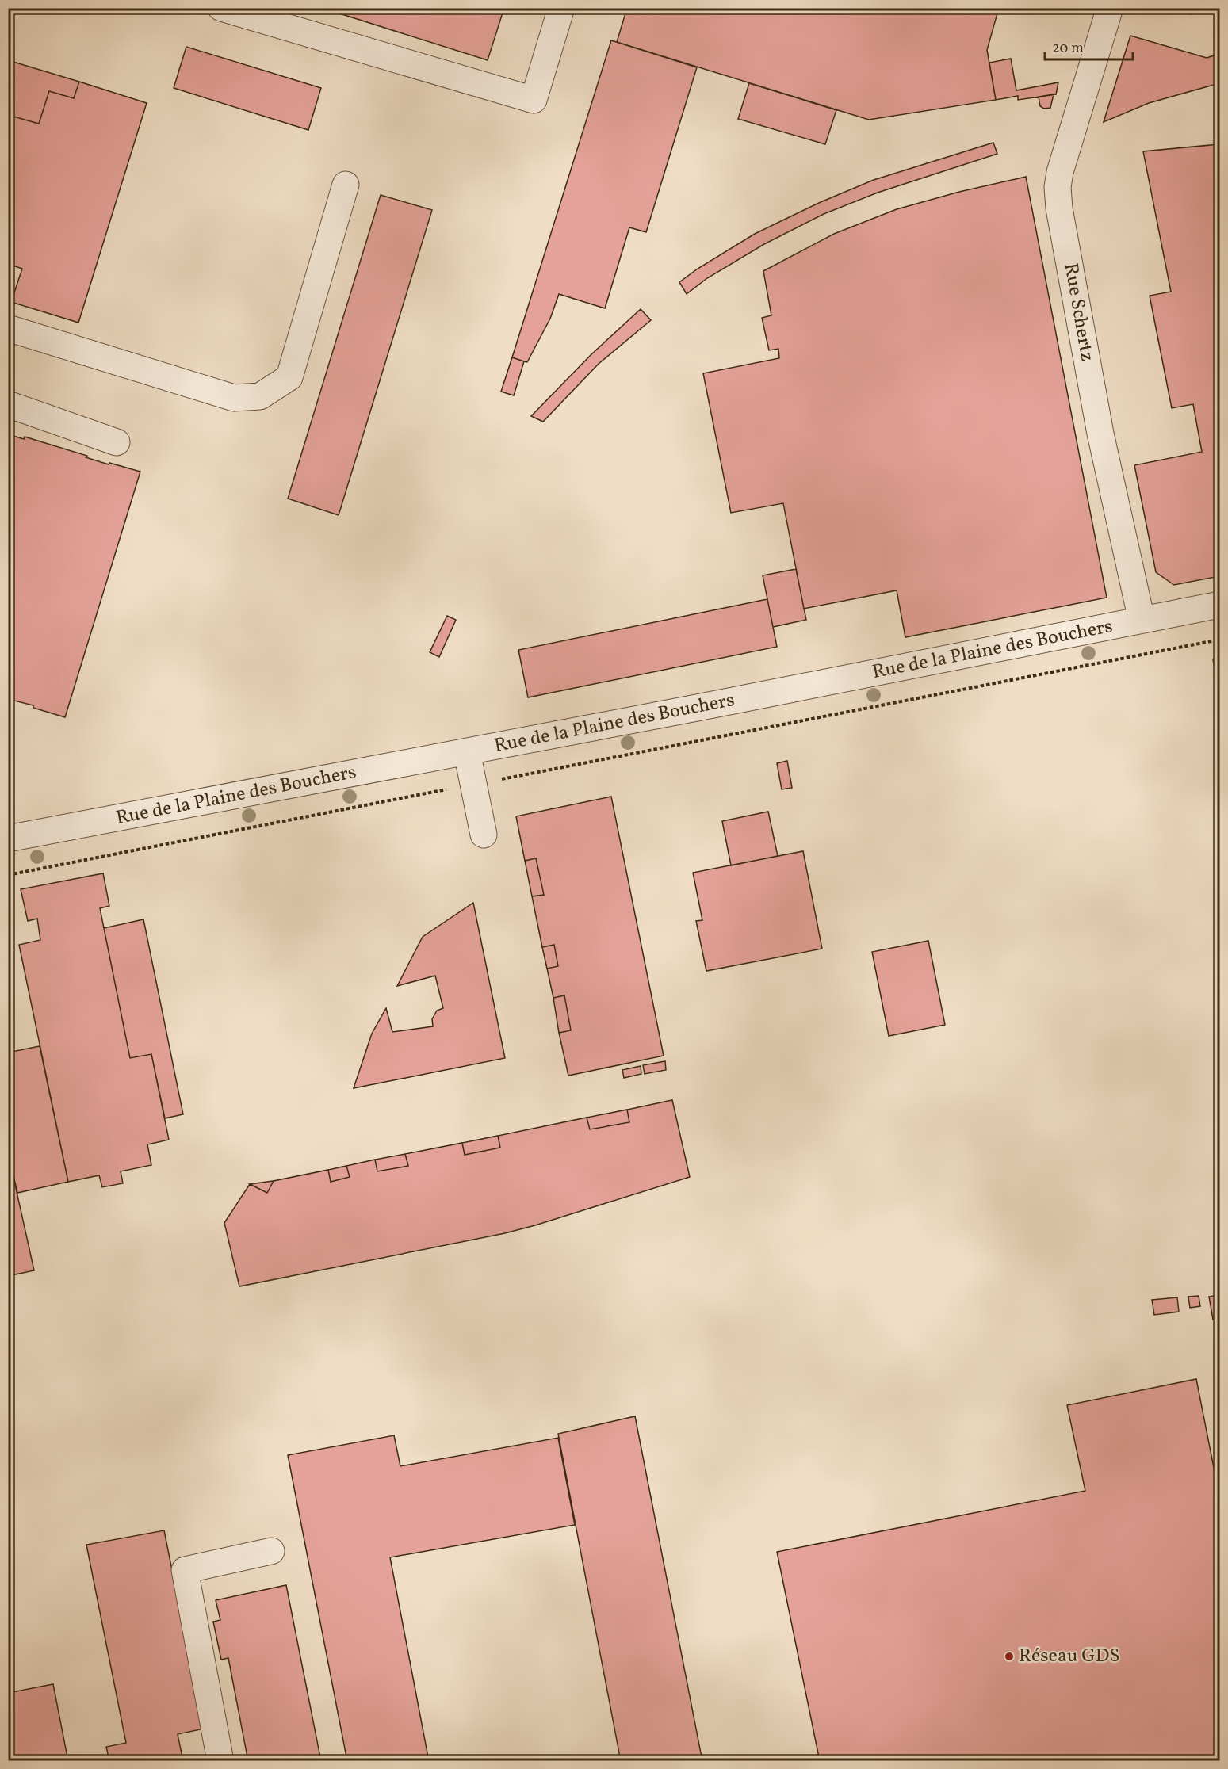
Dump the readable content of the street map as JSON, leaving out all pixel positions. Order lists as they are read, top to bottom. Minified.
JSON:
{"streets":{"street":["Rue Schertz","Rue de la Plaine des Bouchers"]},"crossings":[["Rue Schertz","Rue de la Plaine des Bouchers"]],"places":["Réseau GDS"],"scale_bar":"20 m"}
